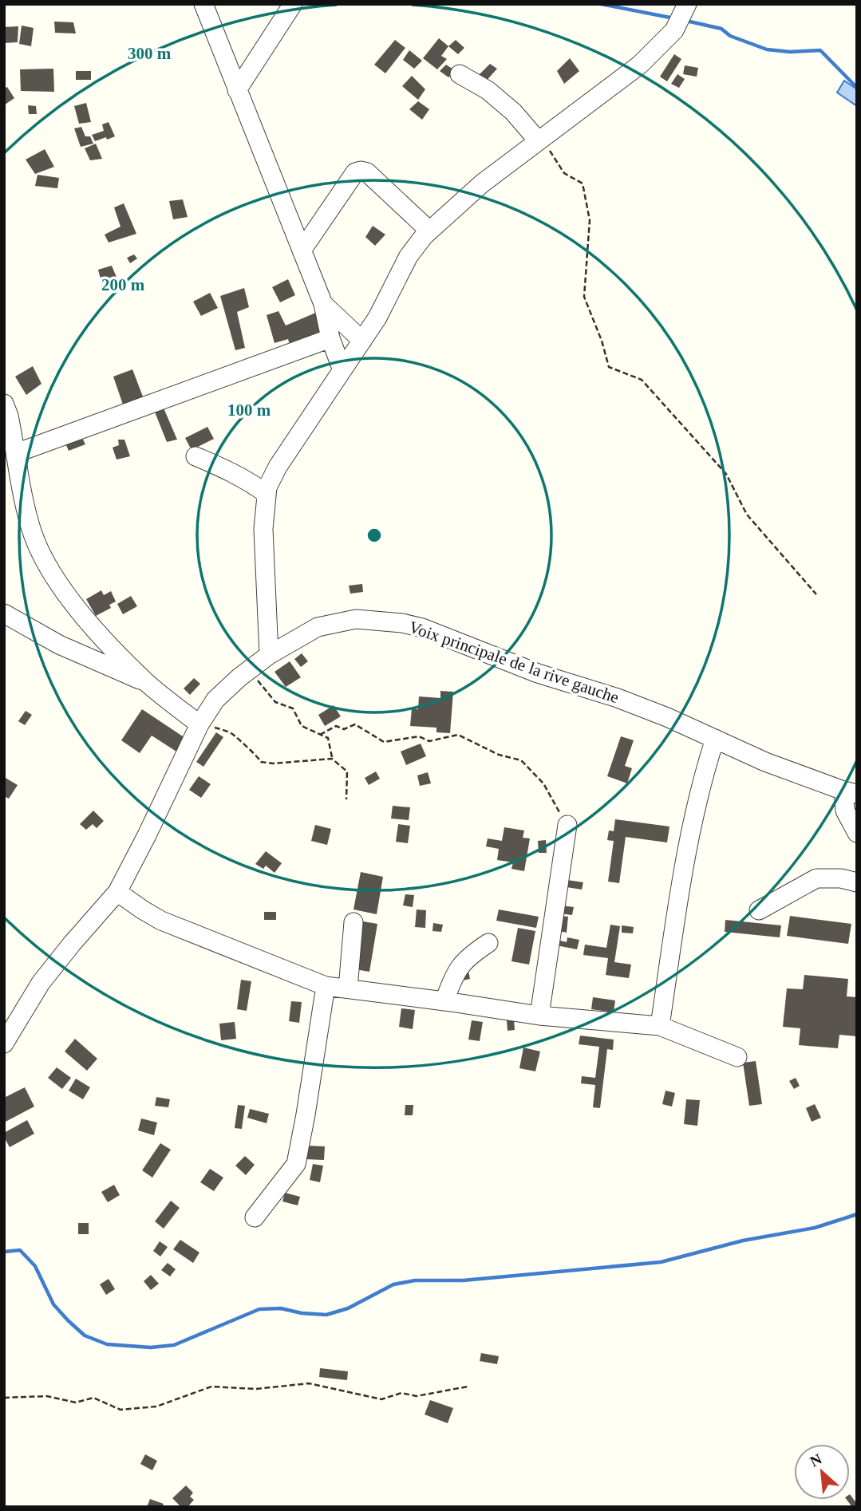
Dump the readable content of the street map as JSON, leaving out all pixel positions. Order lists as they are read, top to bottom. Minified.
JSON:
{"streets":{"street":["Voix principale de la rive gauche"]},"north":"top left","rings":["300 m","200 m","100 m"]}
